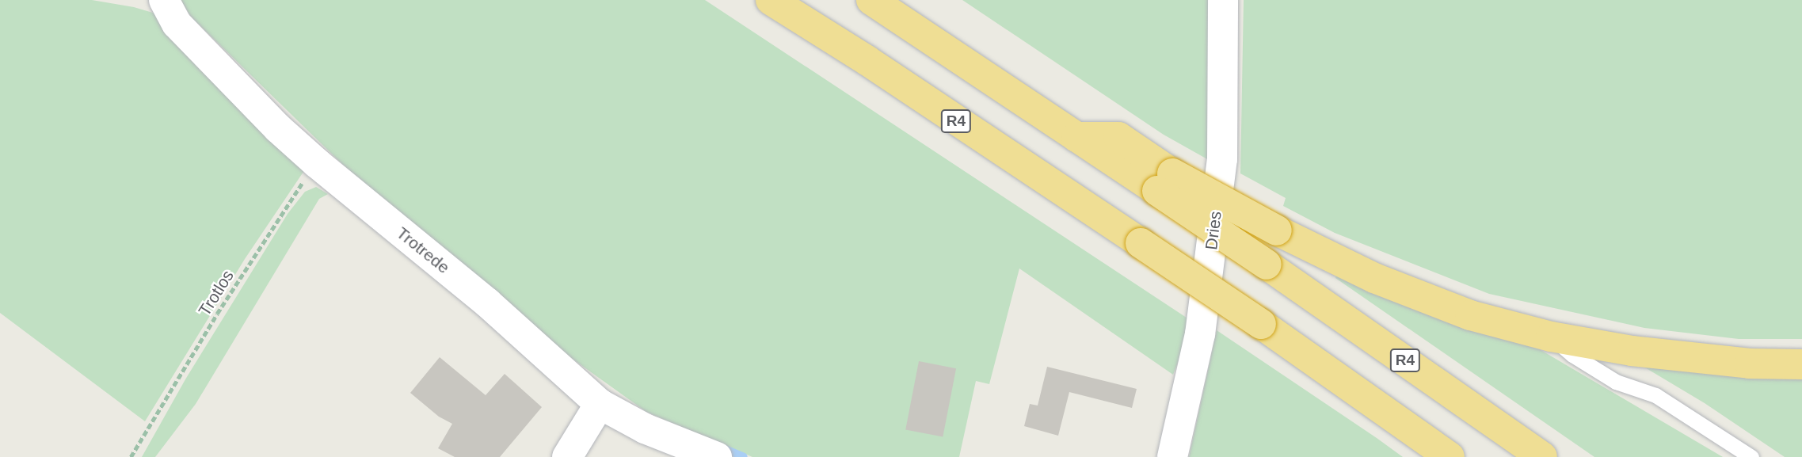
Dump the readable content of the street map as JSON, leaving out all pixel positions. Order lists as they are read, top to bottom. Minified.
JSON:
{"streets":{"highway":["R4"],"street":["Dries","Trotrede"],"path":["Trotlos"]},"crossings":[["Trotrede","Trotlos"]]}
